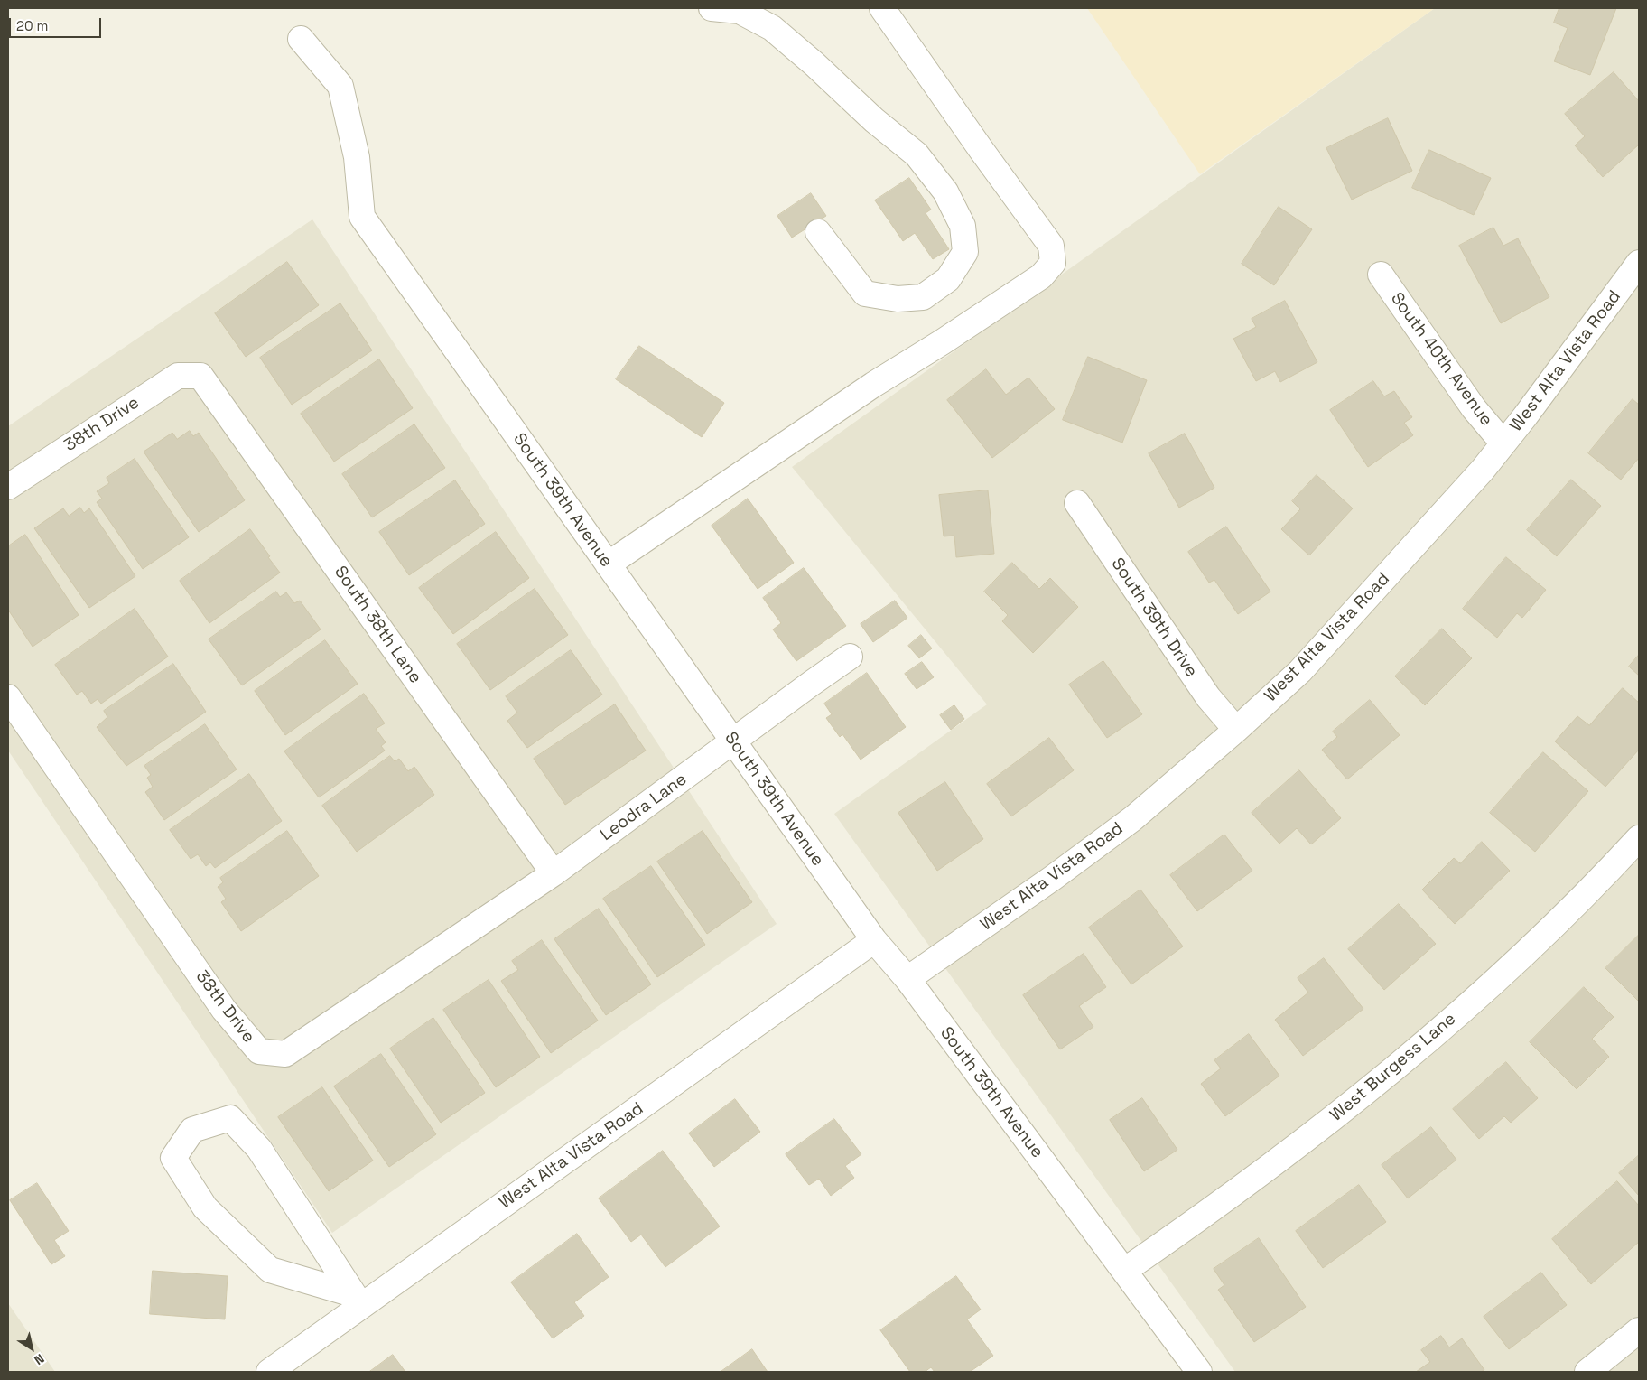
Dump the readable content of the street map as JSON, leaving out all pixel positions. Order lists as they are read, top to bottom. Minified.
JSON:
{"streets":{"street":["South 40th Avenue","West Alta Vista Road","38th Drive","South 39th Avenue","South 39th Drive","South 38th Lane","Leodra Lane","West Burgess Lane"]},"crossings":[["South 40th Avenue","West Alta Vista Road"],["West Alta Vista Road","South 39th Avenue"],["West Alta Vista Road","South 39th Drive"],["38th Drive","South 38th Lane"],["38th Drive","Leodra Lane"],["South 39th Avenue","Leodra Lane"],["South 39th Avenue","West Burgess Lane"],["South 38th Lane","Leodra Lane"]],"scale_bar":"20 m","north":"bottom right"}
